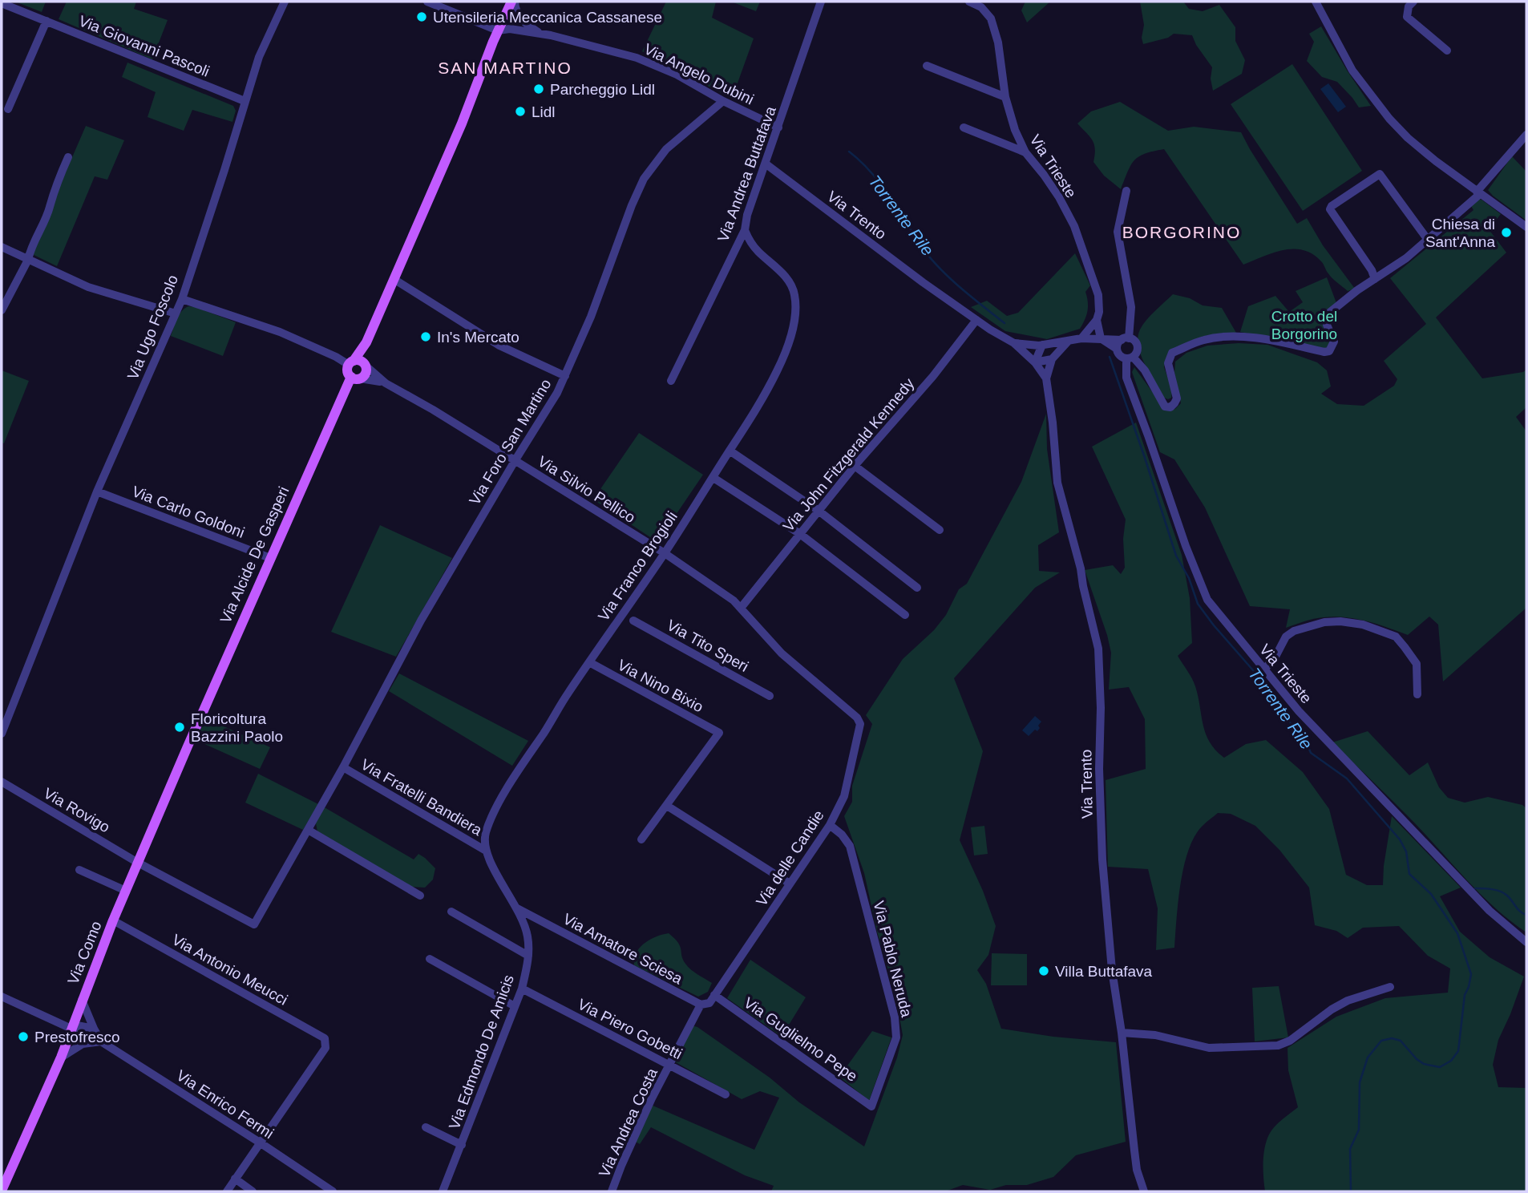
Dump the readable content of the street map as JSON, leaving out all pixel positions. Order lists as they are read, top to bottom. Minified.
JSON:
{"streets":{"main road":["Via Alcide De Gasperi","Via Como"],"street":["Via Giovanni Pascoli","Via Angelo Dubini","Via Trieste","Via Andrea Buttafava","Via Trento","Via Ugo Foscolo","Via Foro San Martino","Via John Fitzgerald Kennedy","Via Silvio Pellico","Via Carlo Goldoni","Via Franco Brogioli","Via Tito Speri","Via Nino Bixio","Via Fratelli Bandiera","Via Rovigo","Via delle Candie","Via Amatore Sciesa","Via Pablo Neruda","Via Antonio Meucci","Via Piero Gobetti","Via Guglielmo Pepe","Via Edmondo De Amicis","Via Enrico Fermi","Via Andrea Costa"]},"crossings":[["Via Giovanni Pascoli","Via Ugo Foscolo"],["Via Angelo Dubini","Via Andrea Buttafava"],["Via Angelo Dubini","Via Foro San Martino"],["Via Trieste","Via Trento"],["Via Andrea Buttafava","Via Trento"],["Via Andrea Buttafava","Via Franco Brogioli"],["Via Trento","Via John Fitzgerald Kennedy"],["Via Ugo Foscolo","Via Carlo Goldoni"],["Via Foro San Martino","Via Silvio Pellico"],["Via Foro San Martino","Via Fratelli Bandiera"],["Via Foro San Martino","Via Rovigo"],["Via John Fitzgerald Kennedy","Via Silvio Pellico"],["Via Silvio Pellico","Via Alcide De Gasperi"],["Via Silvio Pellico","Via Franco Brogioli"],["Via Silvio Pellico","Via delle Candie"],["Via Carlo Goldoni","Via Alcide De Gasperi"],["Via Alcide De Gasperi","Via Como"],["Via Franco Brogioli","Via Tito Speri"],["Via Franco Brogioli","Via Nino Bixio"],["Via Franco Brogioli","Via Fratelli Bandiera"],["Via Rovigo","Via Como"],["Via delle Candie","Via Pablo Neruda"],["Via delle Candie","Via Guglielmo Pepe"],["Via Amatore Sciesa","Via Edmondo De Amicis"],["Via Amatore Sciesa","Via Andrea Costa"],["Via Como","Via Antonio Meucci"],["Via Como","Via Enrico Fermi"],["Via Pablo Neruda","Via Guglielmo Pepe"],["Via Antonio Meucci","Via Enrico Fermi"],["Via Piero Gobetti","Via Edmondo De Amicis"],["Via Piero Gobetti","Via Andrea Costa"]],"districts":["SAN MARTINO","BORGORINO"],"water":["Torrente Rile"],"parks":["Crotto del Borgorino"],"places":["Utensileria Meccanica Cassanese","Parcheggio Lidl","Lidl","Chiesa di Sant'Anna","In's Mercato","Floricoltura Bazzini Paolo","Villa Buttafava","Prestofresco"]}
